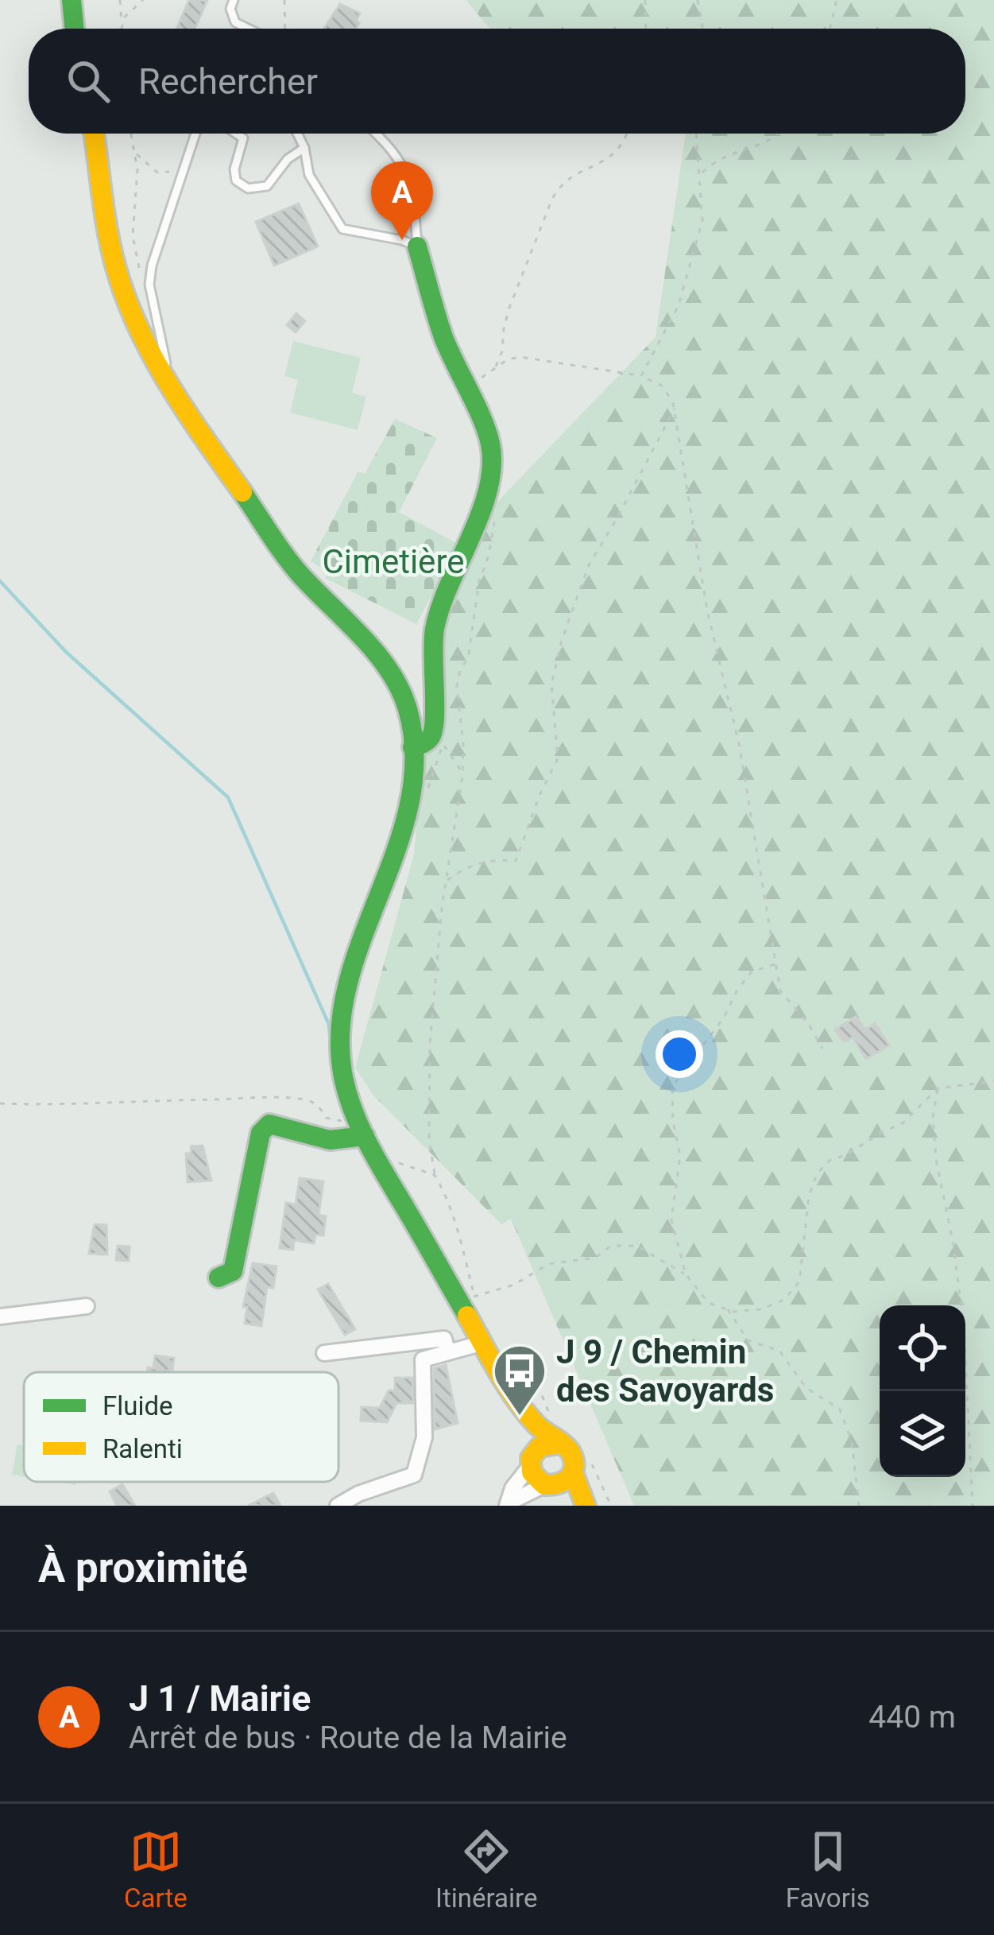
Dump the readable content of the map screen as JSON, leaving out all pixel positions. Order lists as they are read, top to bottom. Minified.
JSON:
{"parks":["Cimetière"],"places":{"bus stop":["J 9 / Chemin des Savoyards"]},"legend":["Fluide","Ralenti"],"page":{"search":"Rechercher","pins":"A","heading":"À proximité","list":[{"mark":"A","name":"J 1 / Mairie","note":"Arrêt de bus · Route de la Mairie","value":"440 m"}],"nav":["Carte","Itinéraire","Favoris"]}}
